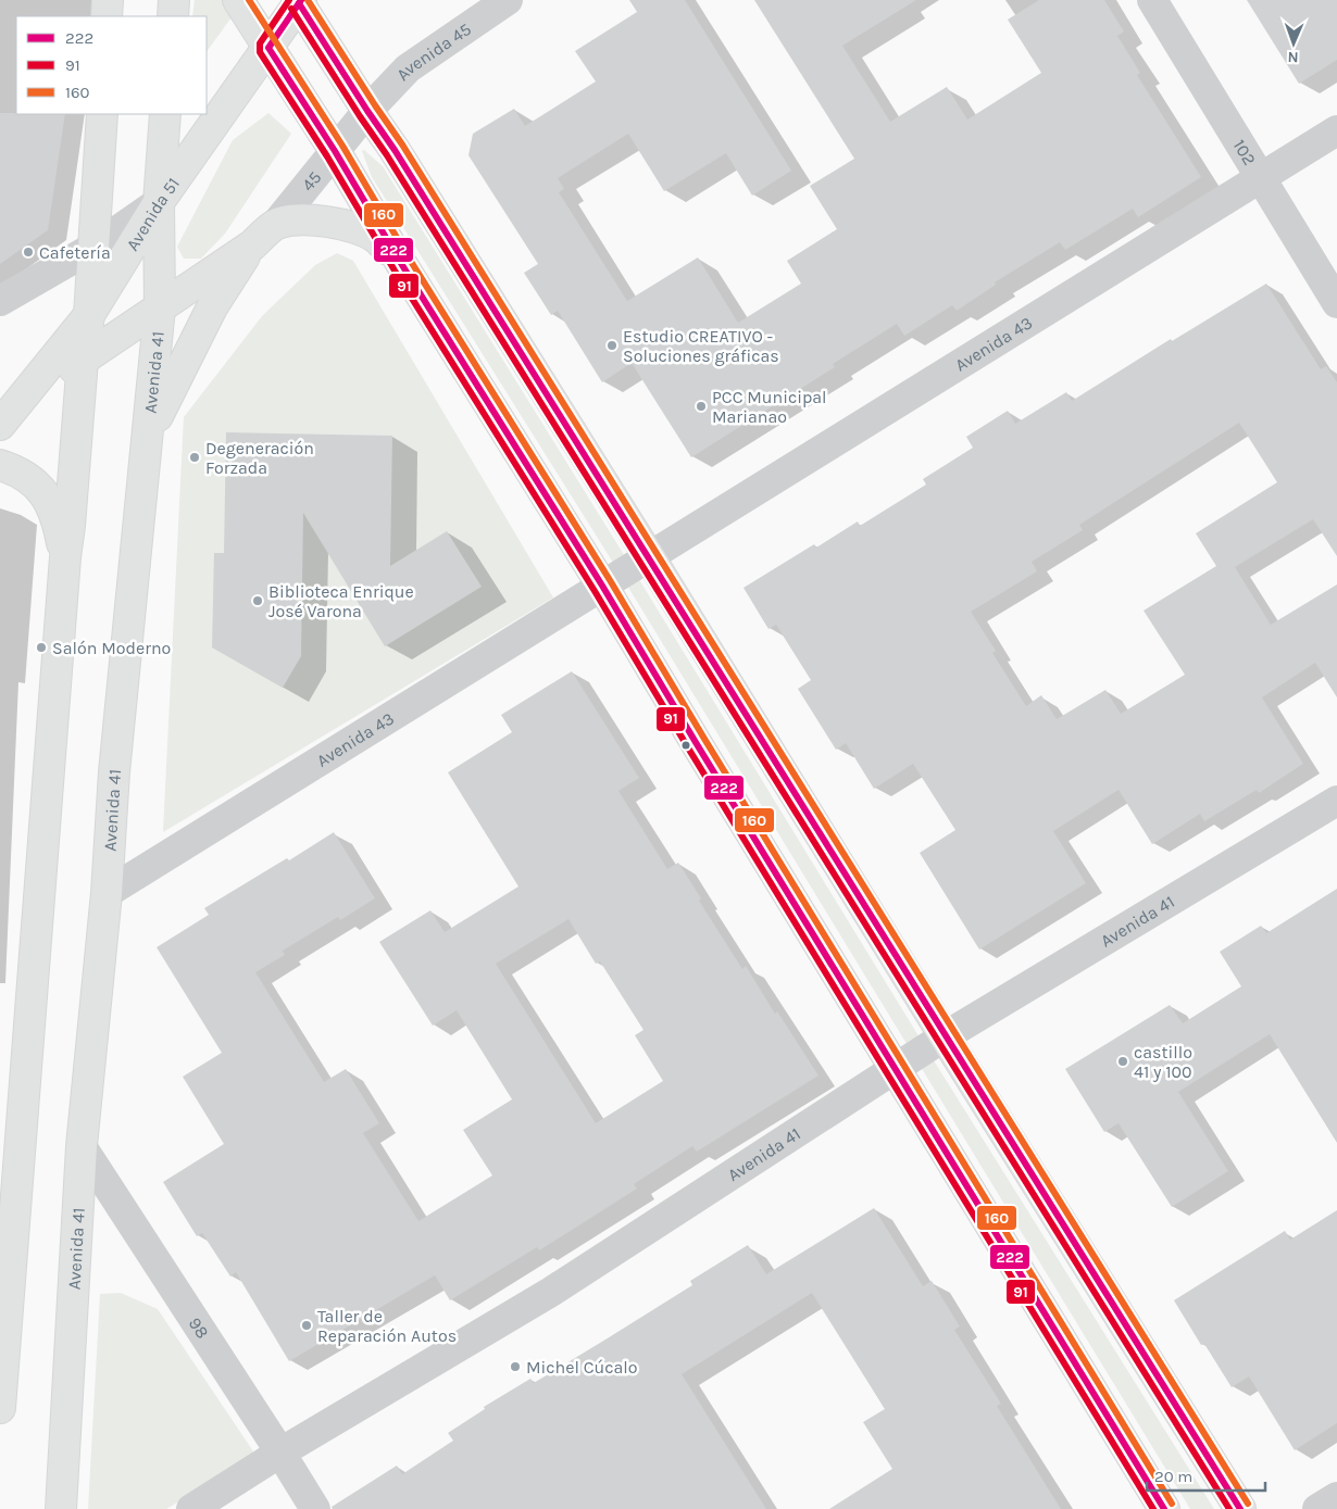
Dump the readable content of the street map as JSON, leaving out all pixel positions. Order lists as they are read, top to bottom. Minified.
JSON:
{"streets":{"main road":["Avenida 51","Avenida 41"],"street":["Avenida 45","102","45","Avenida 43","98"]},"crossings":[["Avenida 45","45"],["102","Avenida 43"],["Avenida 51","Avenida 41"],["Avenida 43","Avenida 41"],["Avenida 41","98"]],"places":["Cafetería","Estudio CREATIVO - Soluciones gráficas","PCC Municipal Marianao","Degeneración Forzada","Biblioteca Enrique José Varona","Salón Moderno","castillo 41 y 100","Taller de Reparación Autos","Michel Cúcalo"],"lines":["transit line 222","transit line 91","transit line 160"],"legend":["222","91","160"],"scale_bar":"20 m","north":"bottom"}
